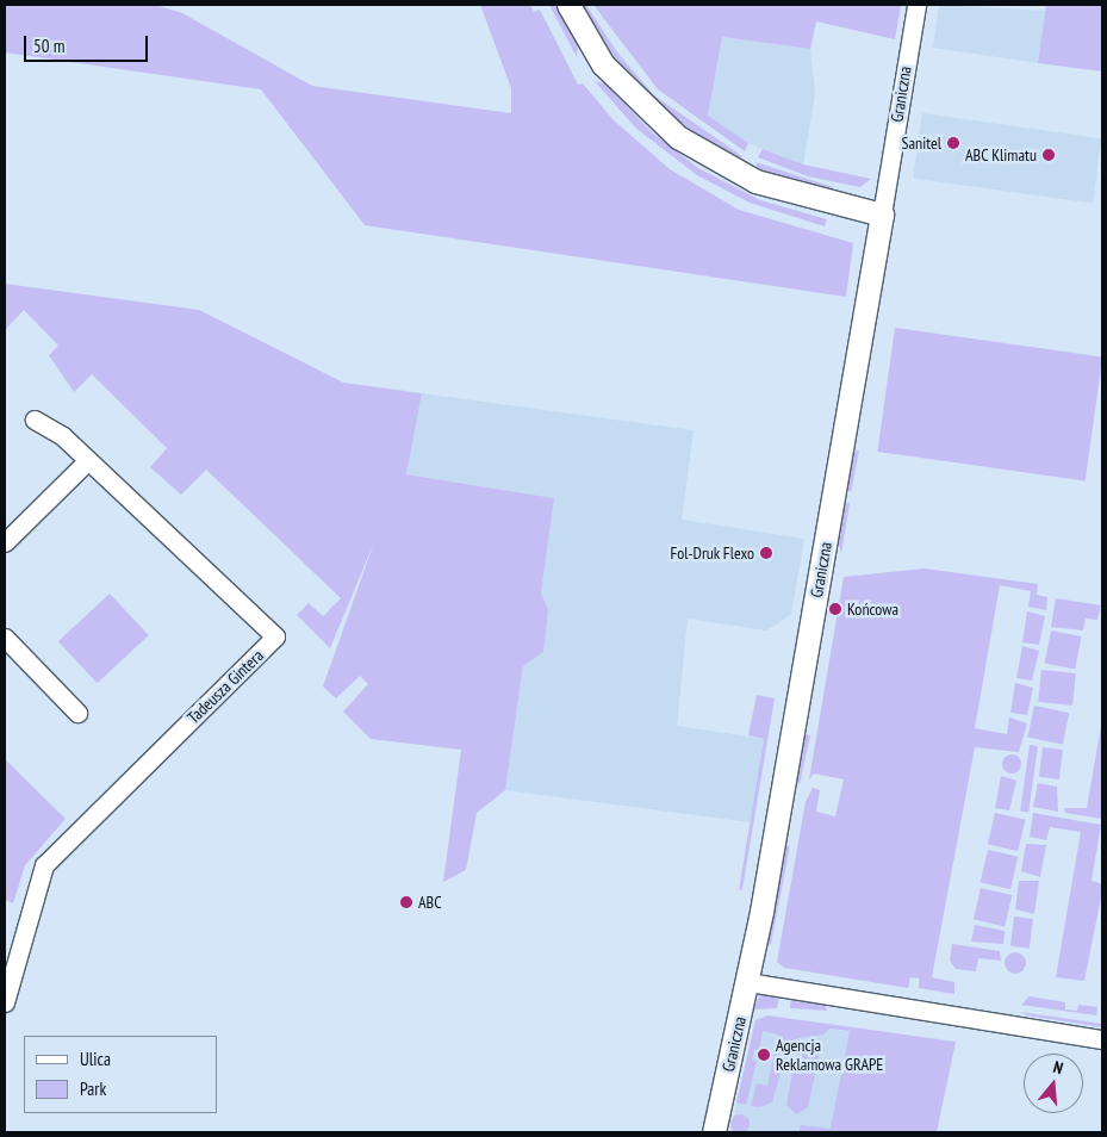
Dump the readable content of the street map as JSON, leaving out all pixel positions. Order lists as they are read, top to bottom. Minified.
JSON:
{"streets":{"street":["Graniczna","Tadeusza Gintera"]},"places":["Sanitel","ABC Klimatu","Fol-Druk Flexo","Końcowa","ABC","Agencja Reklamowa GRAPE"],"legend":["Ulica","Park"],"scale_bar":"50 m","north":"top"}
